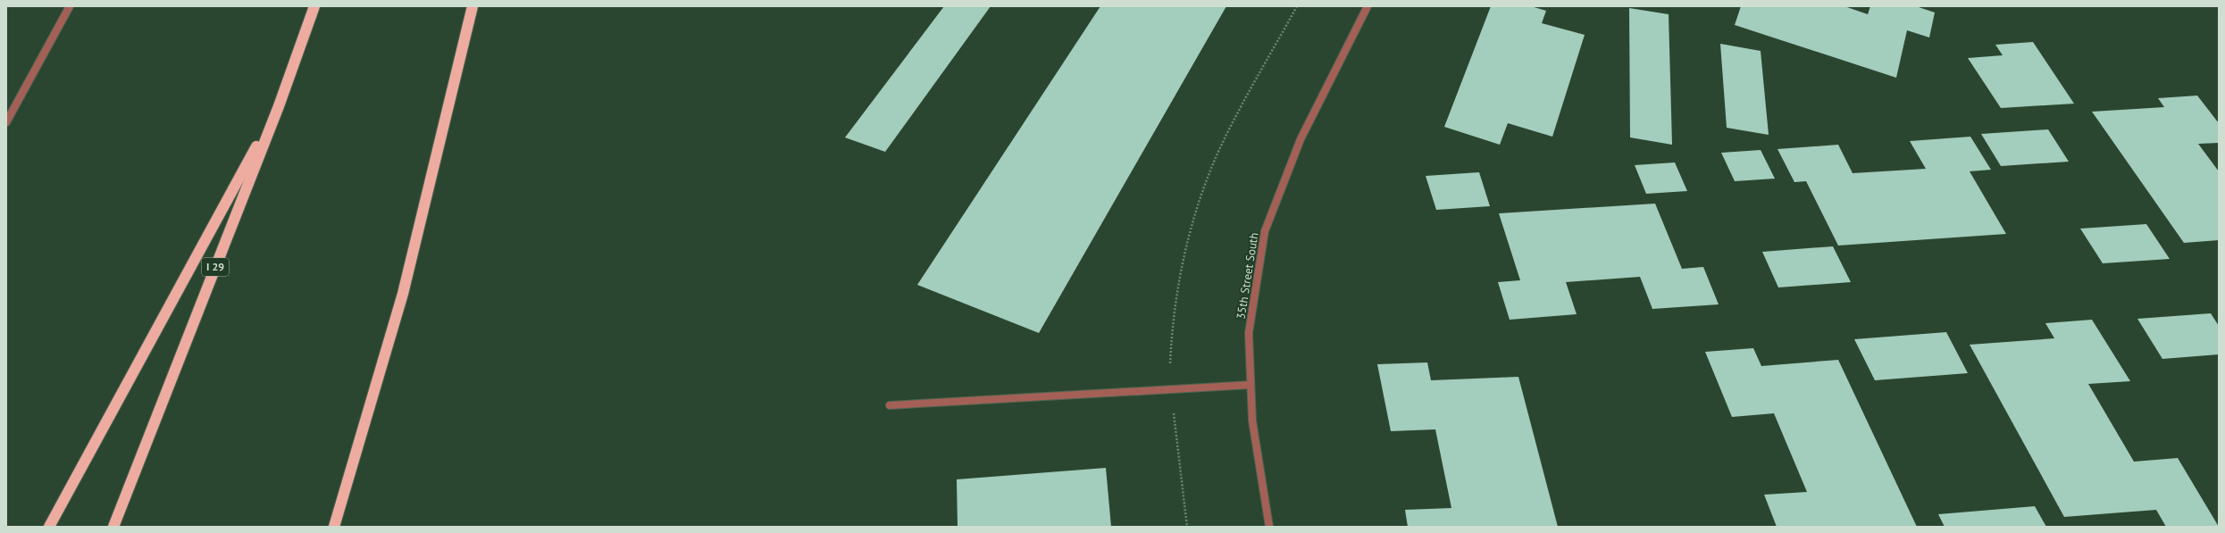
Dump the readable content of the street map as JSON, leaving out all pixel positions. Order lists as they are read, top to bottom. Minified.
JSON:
{"streets":{"highway":["I 29"],"street":["35th Street South"]}}
